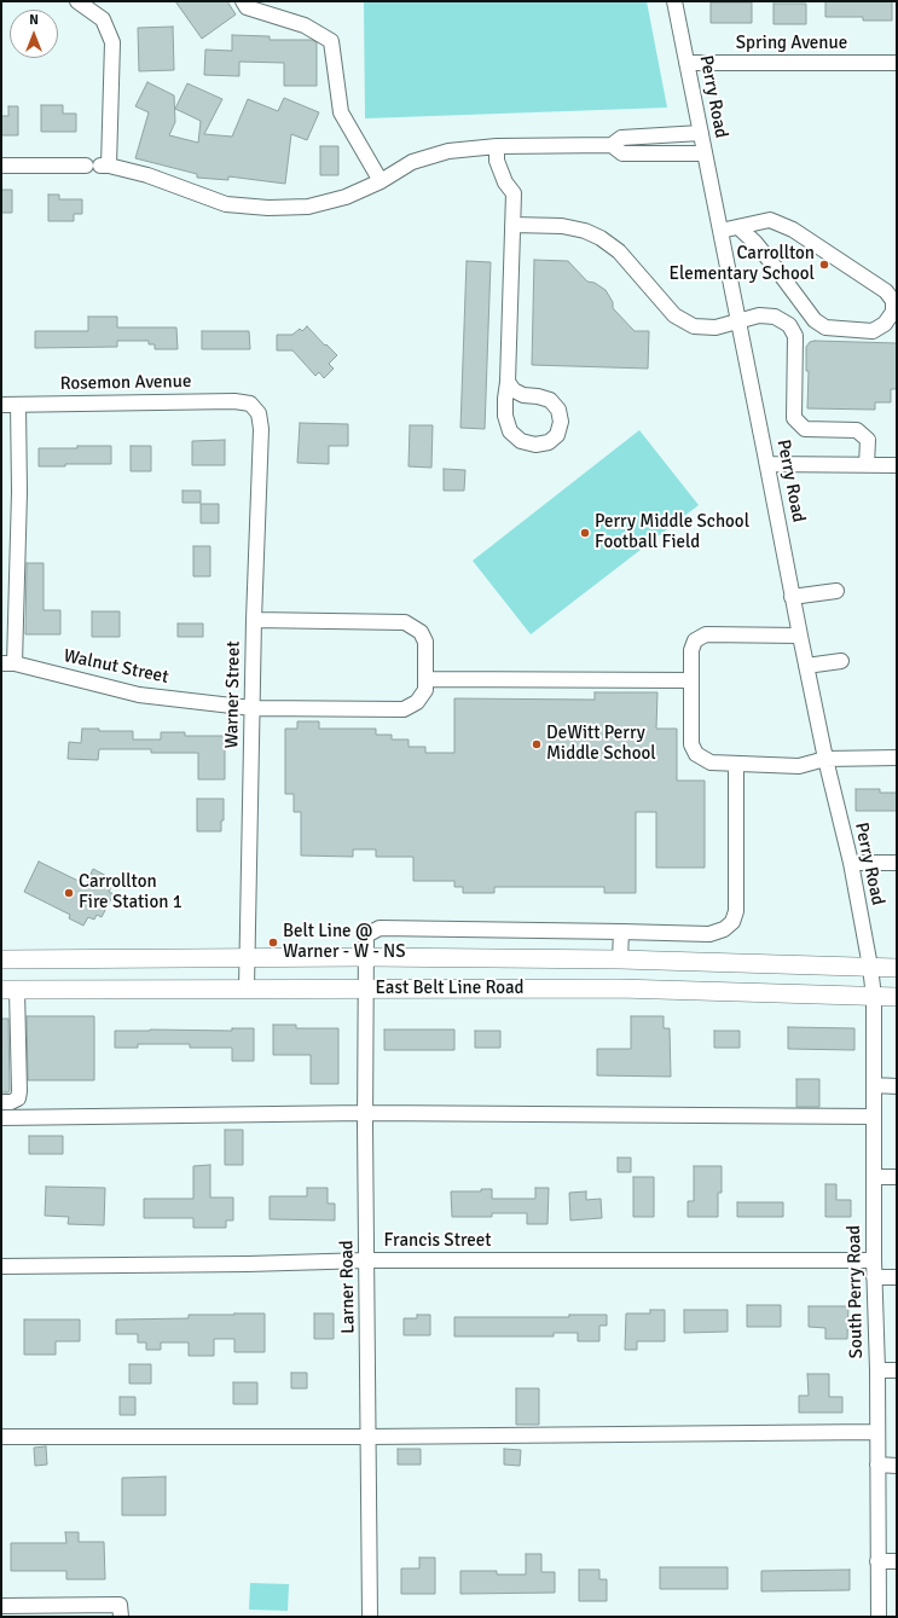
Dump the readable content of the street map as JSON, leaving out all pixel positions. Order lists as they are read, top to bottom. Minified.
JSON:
{"streets":{"main road":["East Belt Line Road"],"street":["Spring Avenue","Perry Road","Rosemon Avenue","Walnut Street","Warner Street","Francis Street","Larner Road","South Perry Road"]},"crossings":[["Spring Avenue","Perry Road"],["Perry Road","East Belt Line Road"],["Perry Road","South Perry Road"],["Rosemon Avenue","Warner Street"],["Walnut Street","Warner Street"],["Warner Street","East Belt Line Road"],["East Belt Line Road","Larner Road"],["East Belt Line Road","South Perry Road"],["Francis Street","Larner Road"],["Francis Street","South Perry Road"]],"places":["Carrollton Elementary School","Perry Middle School Football Field","DeWitt Perry Middle School","Carrollton Fire Station 1","Belt Line @ Warner - W - NS"],"north":"top"}
